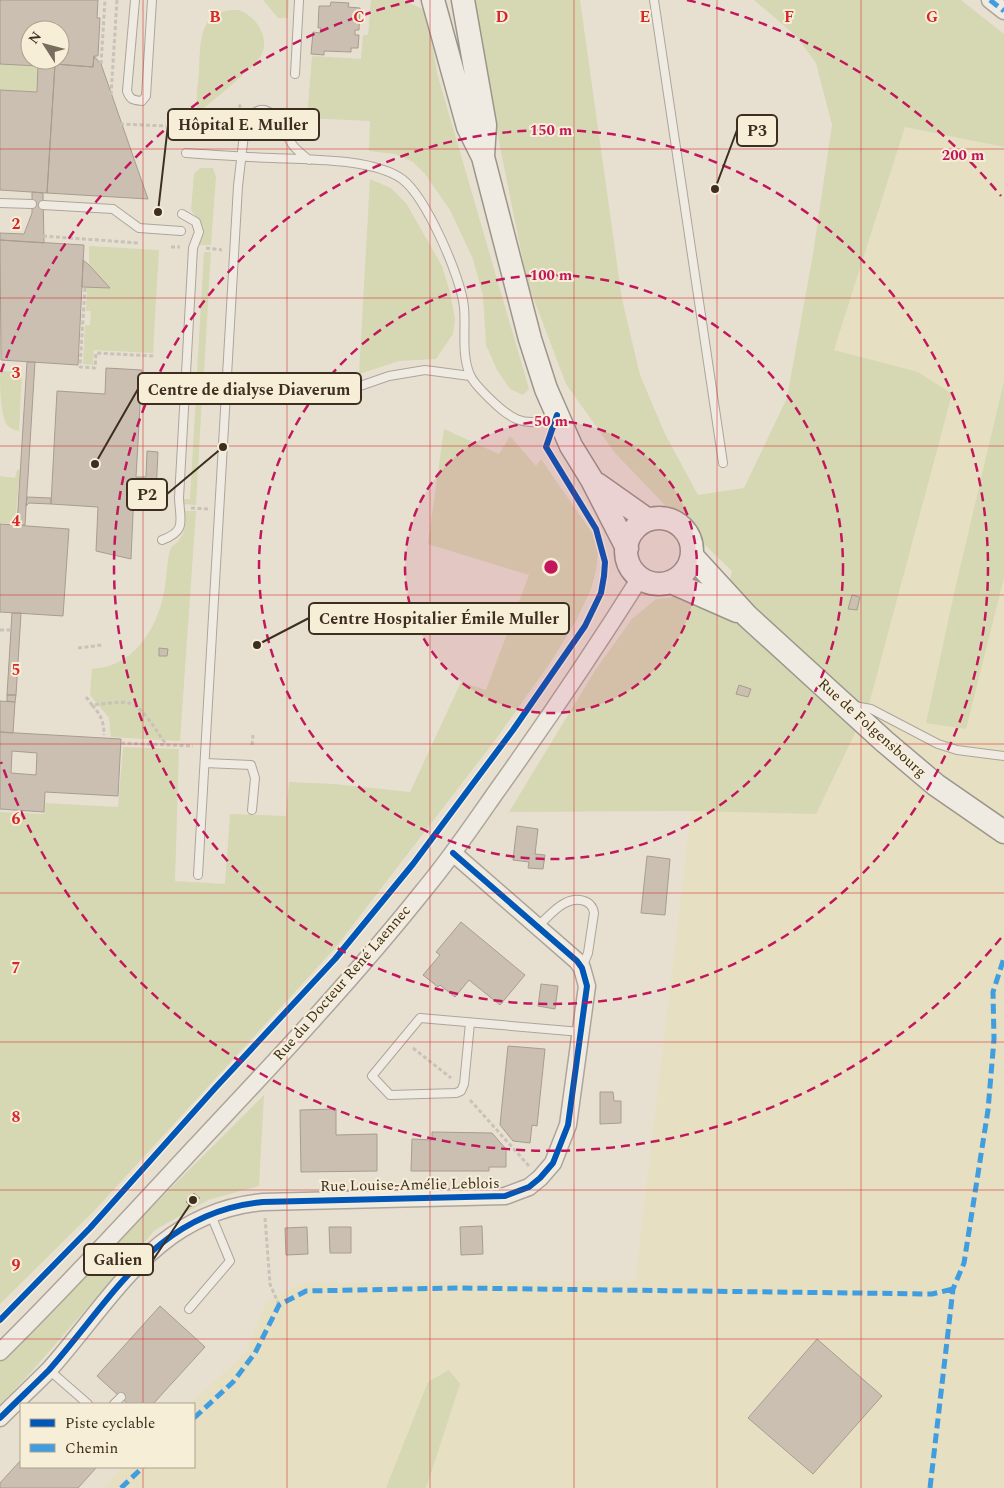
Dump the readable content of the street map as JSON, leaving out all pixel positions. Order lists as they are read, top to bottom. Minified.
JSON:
{"streets":{"main road":["Rue de Folgensbourg"],"street":["Rue du Docteur René Laennec","Rue Louise-Amélie Leblois"]},"crossings":[["Rue de Folgensbourg","Rue du Docteur René Laennec"]],"places":["P3","Hôpital E. Muller","P2","Centre de dialyse Diaverum","Centre Hospitalier Émile Muller","Galien"],"legend":["Piste cyclable","Chemin"],"north":"top left","grid":{"columns":["B","C","D","E","F","G"],"rows":["2","3","4","5","6","7","8","9"]},"rings":["150 m","200 m","100 m","50 m"]}
